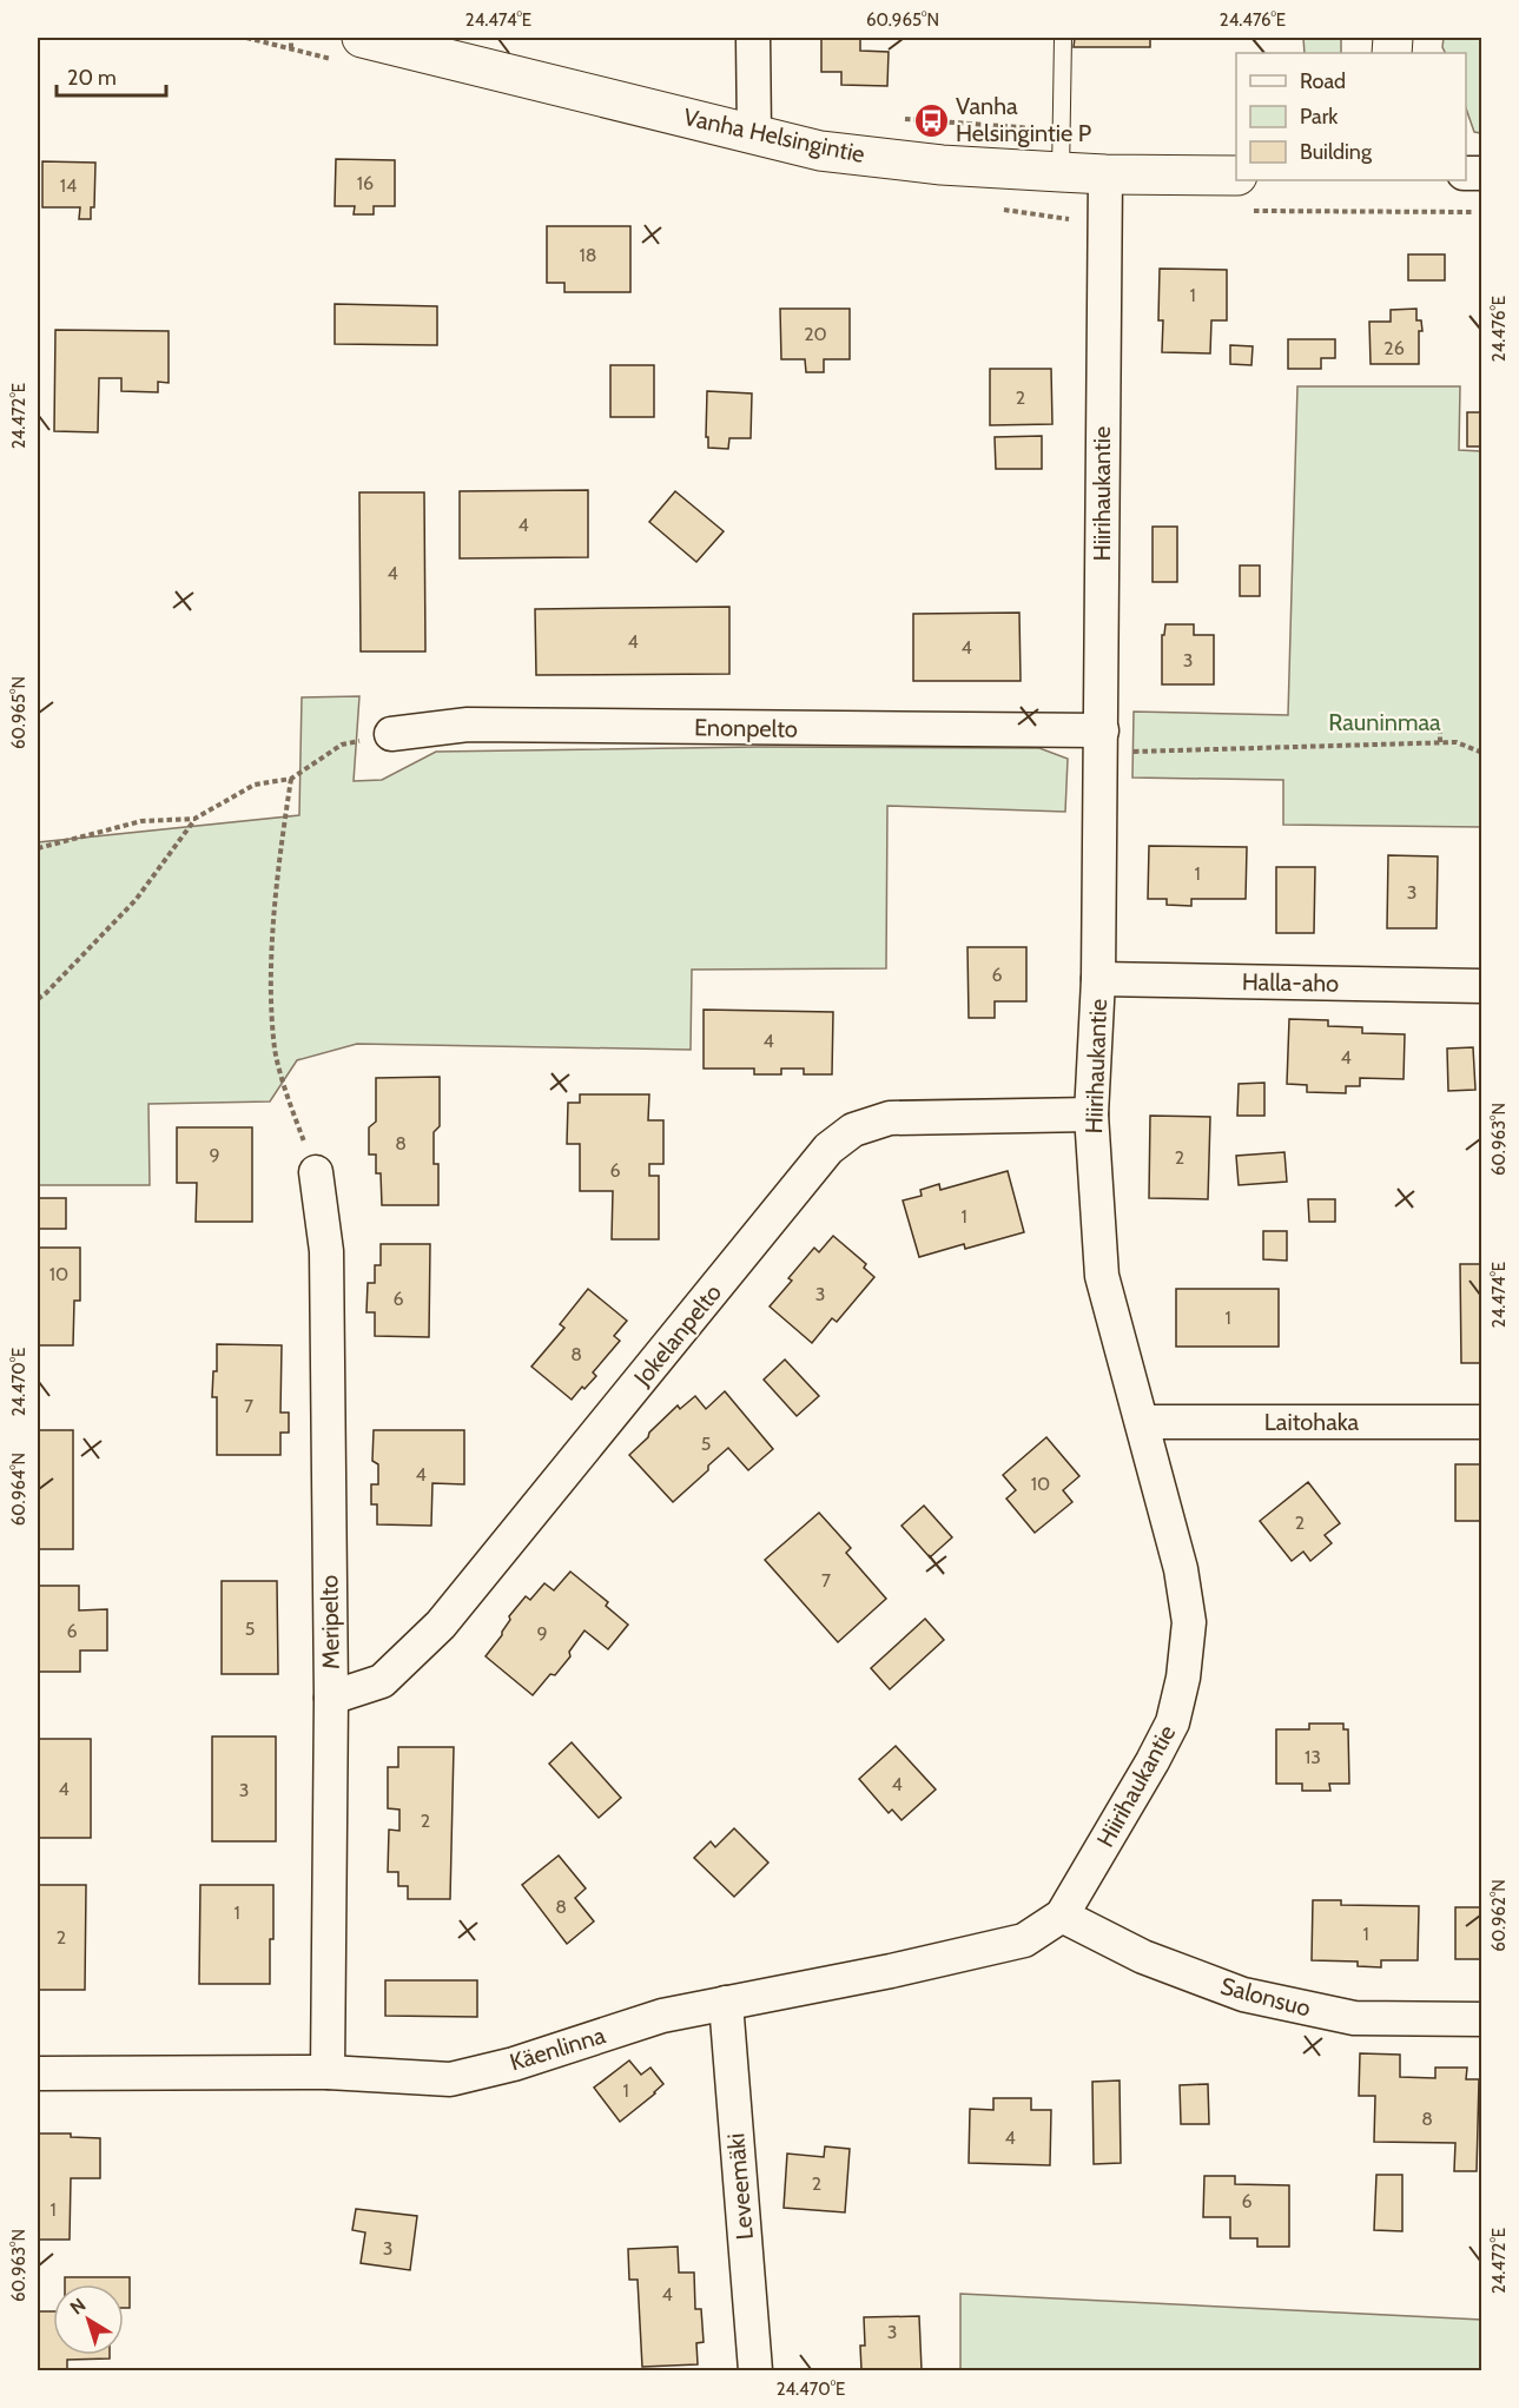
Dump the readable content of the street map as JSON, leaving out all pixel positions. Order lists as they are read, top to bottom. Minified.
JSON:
{"streets":{"street":["Vanha Helsingintie","Hiirihaukantie","Enonpelto","Halla-aho","Jokelanpelto","Laitohaka","Meripelto","Salonsuo","Käenlinna","Leveemäki"]},"crossings":[["Vanha Helsingintie","Hiirihaukantie"],["Hiirihaukantie","Enonpelto"],["Hiirihaukantie","Halla-aho"],["Hiirihaukantie","Jokelanpelto"],["Hiirihaukantie","Laitohaka"],["Hiirihaukantie","Salonsuo"],["Hiirihaukantie","Käenlinna"],["Jokelanpelto","Meripelto"],["Meripelto","Käenlinna"],["Salonsuo","Käenlinna"],["Käenlinna","Leveemäki"]],"parks":["Rauninmaa"],"places":{"bus stop":["Vanha Helsingintie P"]},"house_numbers":["16","14","18","1","20","26","2","4","4","4","4","3","1","3","6","4","4","8","9","2","6","1","10","3","6","1","8","7","5","4","10","2","7","5","6","9","13","4","4","3","2","8","1","1","2","1","8","4","2","6","1","3","4","3"],"legend":["Road","Park","Building"],"scale_bar":"20 m","north":"top left","coordinates":["24.474°E","60.965°N","24.476°E","24.472°E","60.963°N","24.470°E","60.964°N","60.962°N"]}
